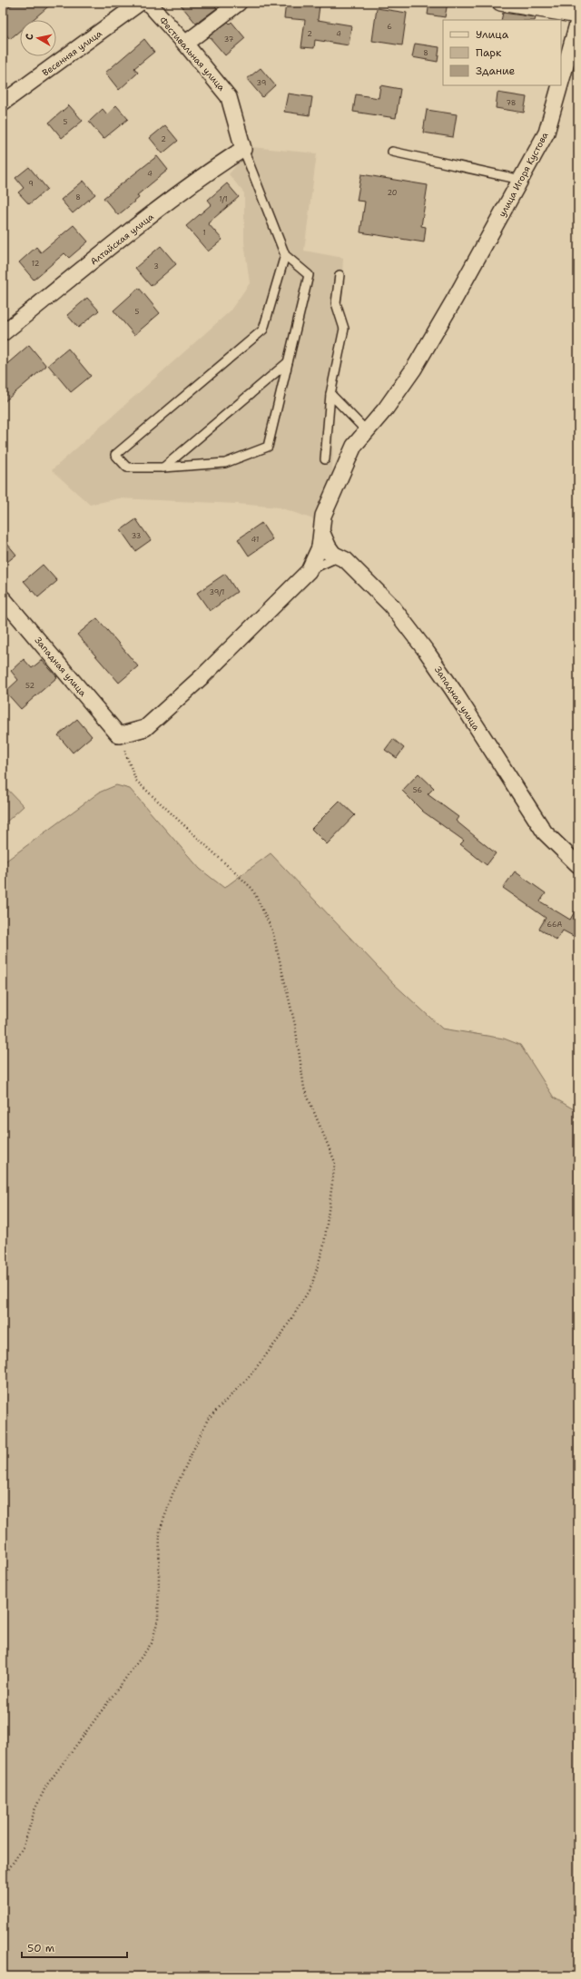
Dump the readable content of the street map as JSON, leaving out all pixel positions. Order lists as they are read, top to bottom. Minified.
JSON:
{"streets":{"street":["Весенняя улица","Фестивальная улица","улица Игоря Кустова","Алтайская улица","Западная улица"]},"crossings":[["Фестивальная улица","Алтайская улица"],["улица Игоря Кустова","Западная улица"]],"house_numbers":["6","2","4","37","8","39","78","5","2","4","9","20","8","1/1","1","12","3","5","33","41","39/1","52","56","66А"],"legend":["Улица","Парк","Здание"],"scale_bar":"50 m","north":"left"}
